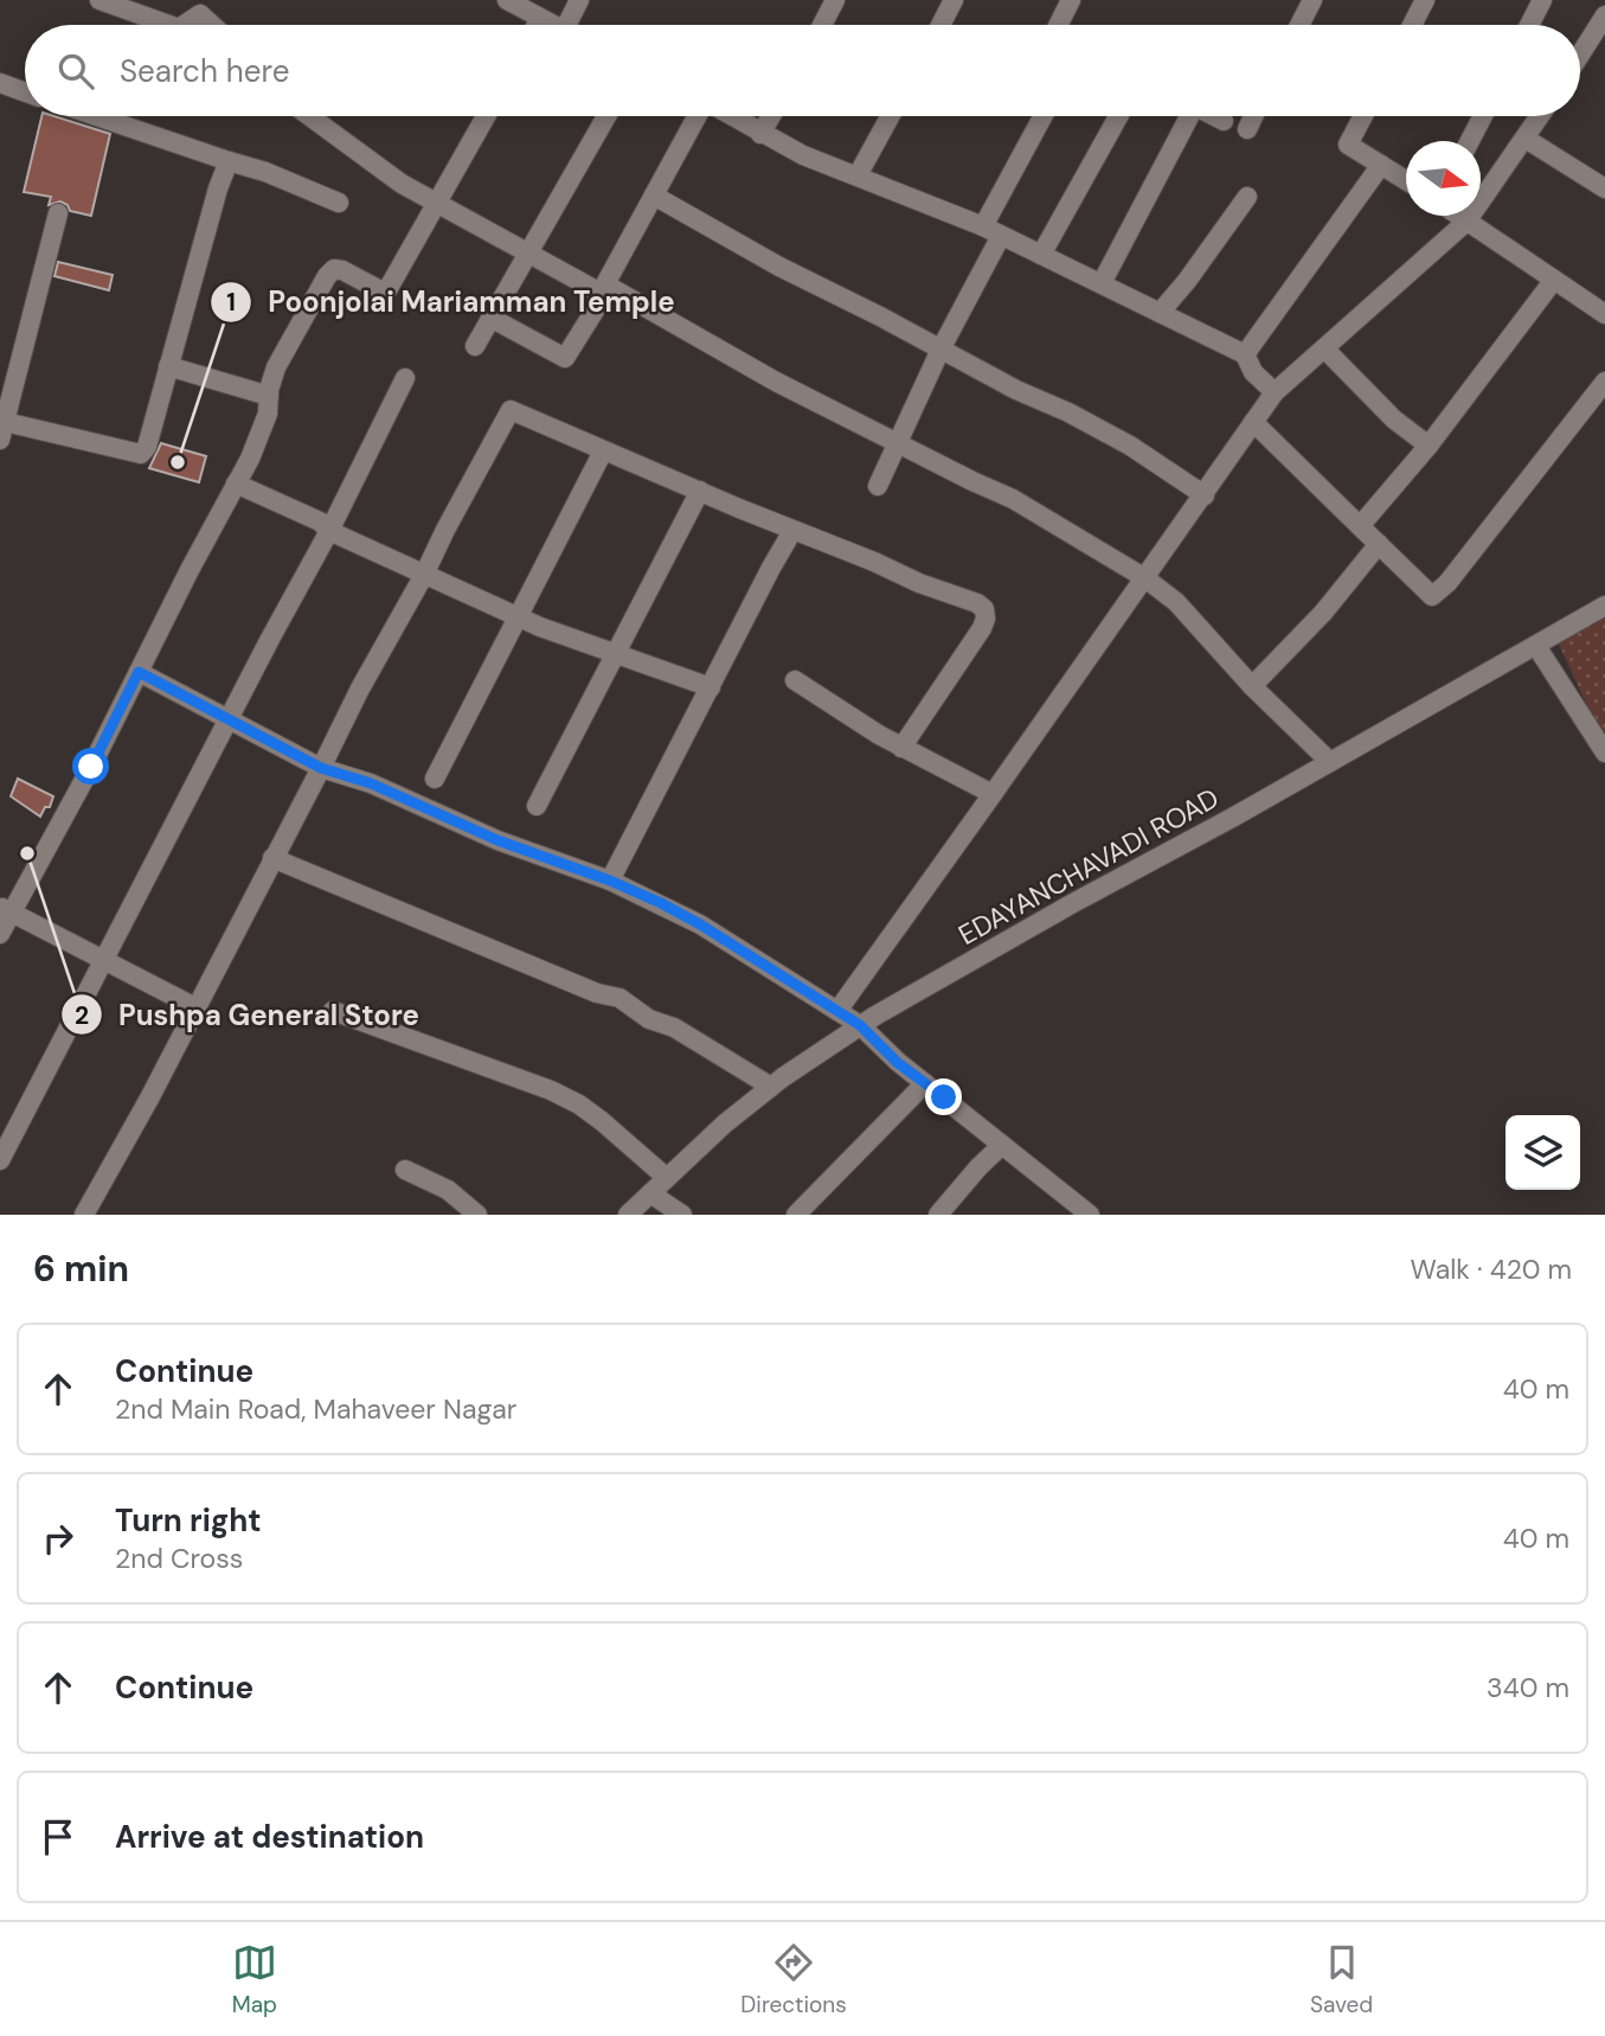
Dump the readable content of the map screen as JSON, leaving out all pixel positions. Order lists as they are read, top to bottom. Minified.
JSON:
{"streets":{"street":["EDAYANCHAVADI ROAD"]},"places":["Poonjolai Mariamman Temple","Pushpa General Store"],"north":"right","page":{"search":"Search here","heading":["6 min","Walk · 420 m"],"list":[["Continue","2nd Main Road, Mahaveer Nagar","40 m"],["Turn right","2nd Cross","40 m"],["Continue","340 m"],"Arrive at destination"],"nav":["Map","Directions","Saved"]}}
